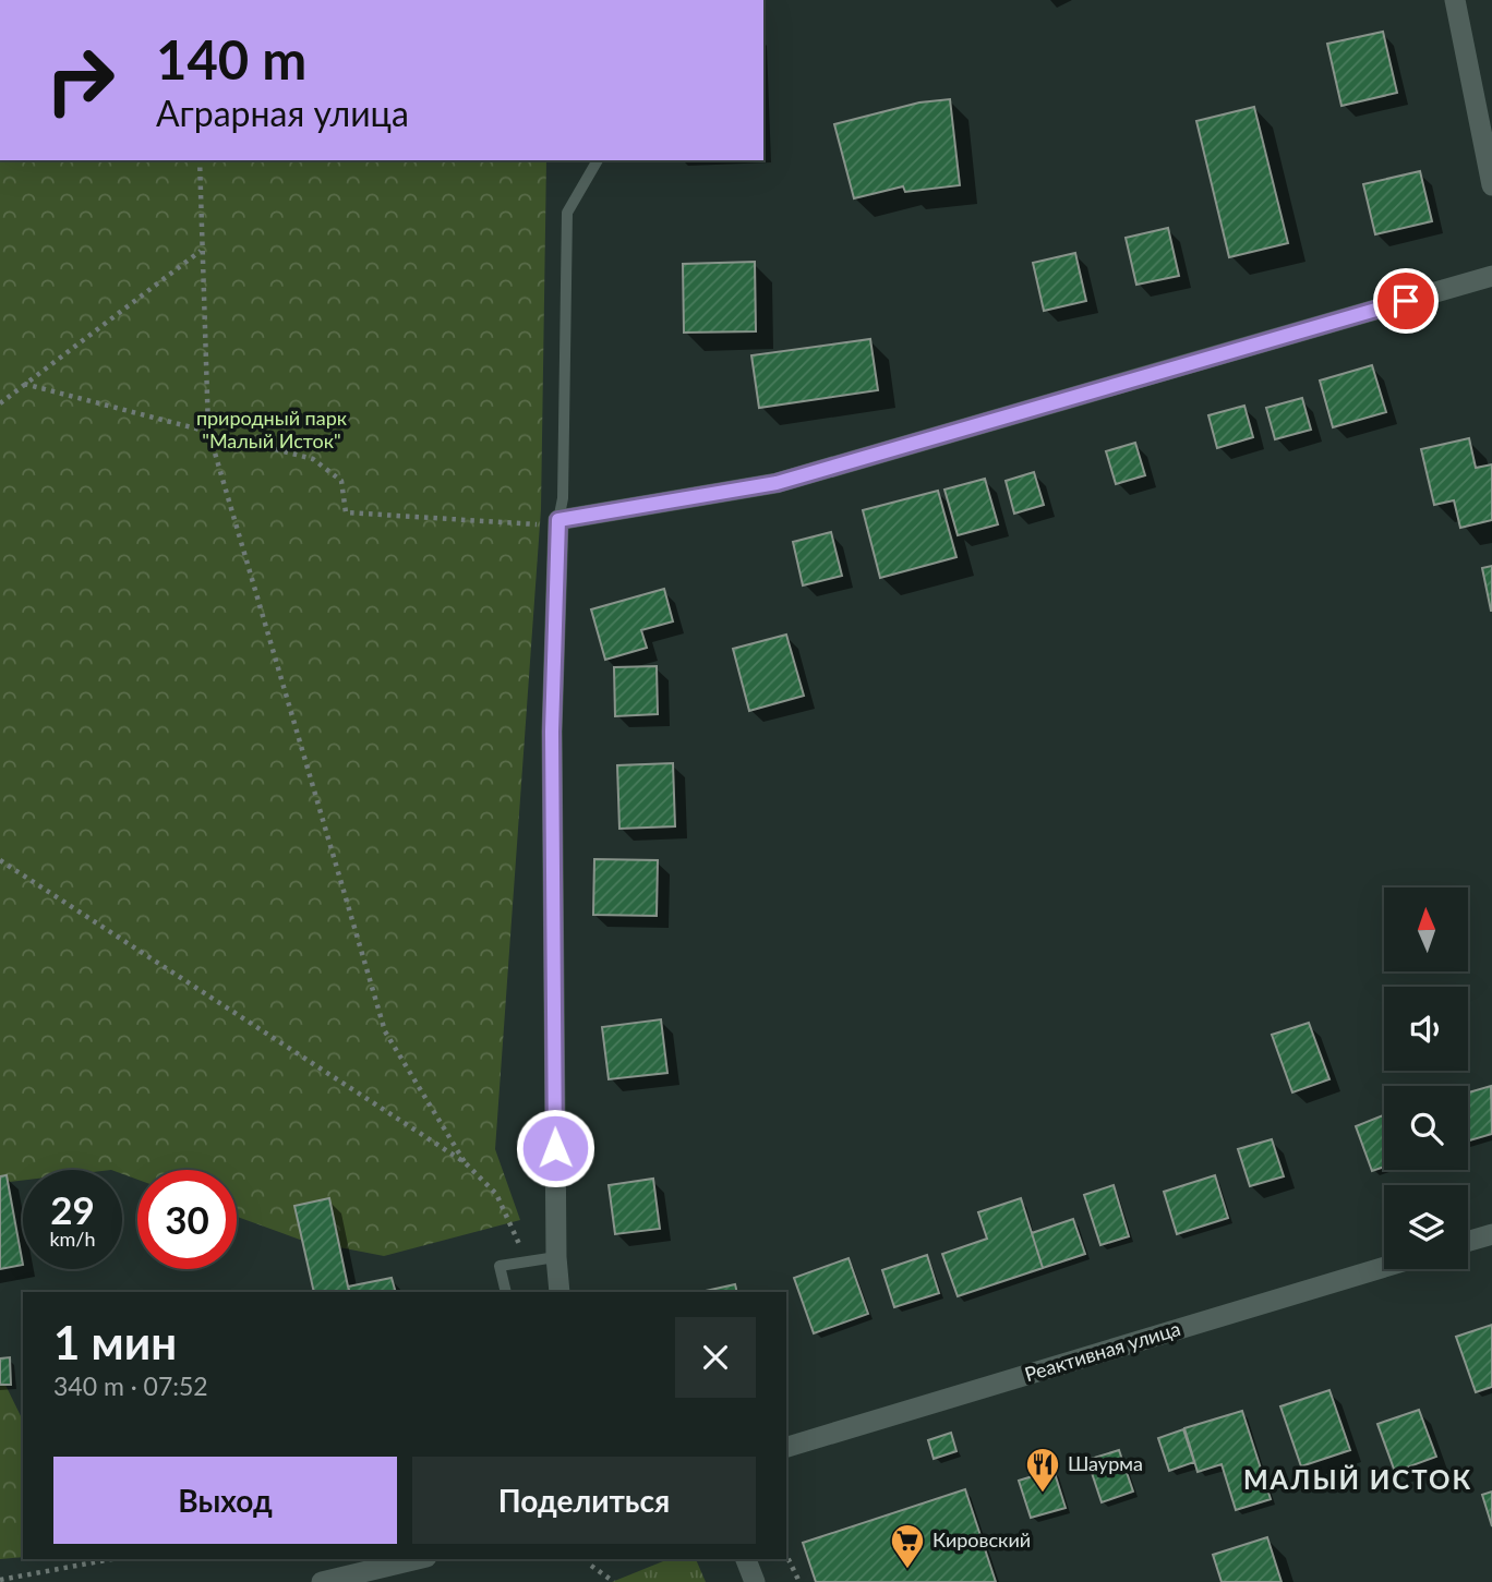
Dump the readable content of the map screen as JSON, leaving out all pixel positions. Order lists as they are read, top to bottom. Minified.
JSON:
{"streets":{"street":["Реактивная улица"]},"districts":["МАЛЫЙ ИСТОК"],"parks":["природный парк \"Малый Исток\""],"places":{"restaurant":["Шаурма"],"supermarket":["Кировский"]},"north":"top","page":{"turn":["140 m","Аграрная улица"],"speed":"29 km/h","limit":"30","heading":["1 мин","340 m · 07:52"],"buttons":["Выход","Поделиться"]}}
